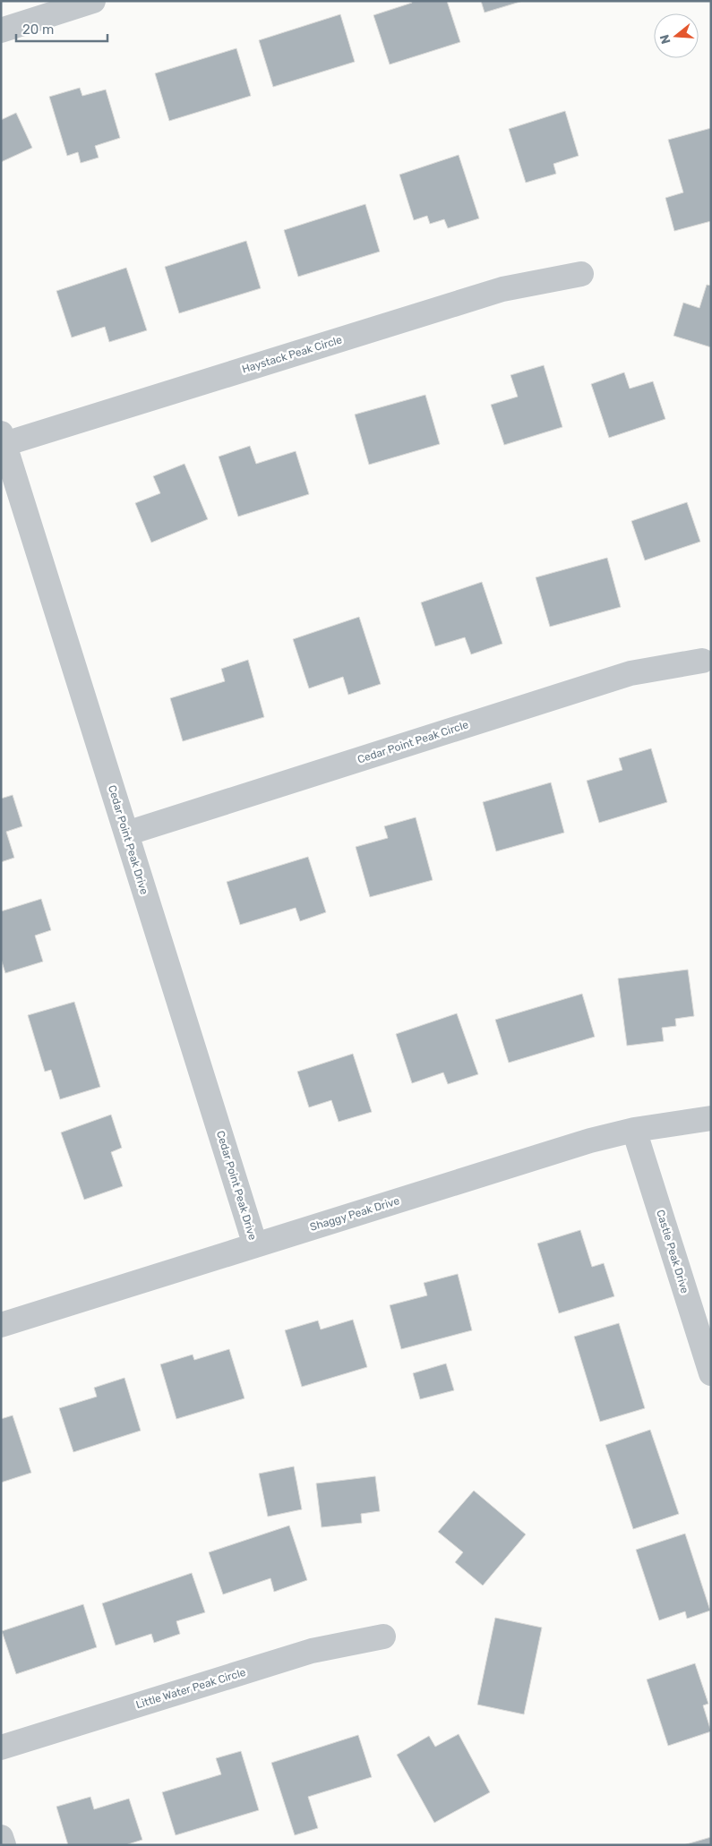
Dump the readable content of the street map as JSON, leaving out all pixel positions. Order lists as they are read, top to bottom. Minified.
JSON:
{"streets":{"street":["Haystack Peak Circle","Cedar Point Peak Circle","Cedar Point Peak Drive","Shaggy Peak Drive","Castle Peak Drive","Little Water Peak Circle"]},"crossings":[["Haystack Peak Circle","Cedar Point Peak Drive"],["Cedar Point Peak Circle","Cedar Point Peak Drive"],["Cedar Point Peak Drive","Shaggy Peak Drive"],["Shaggy Peak Drive","Castle Peak Drive"]],"scale_bar":"20 m","north":"left"}
